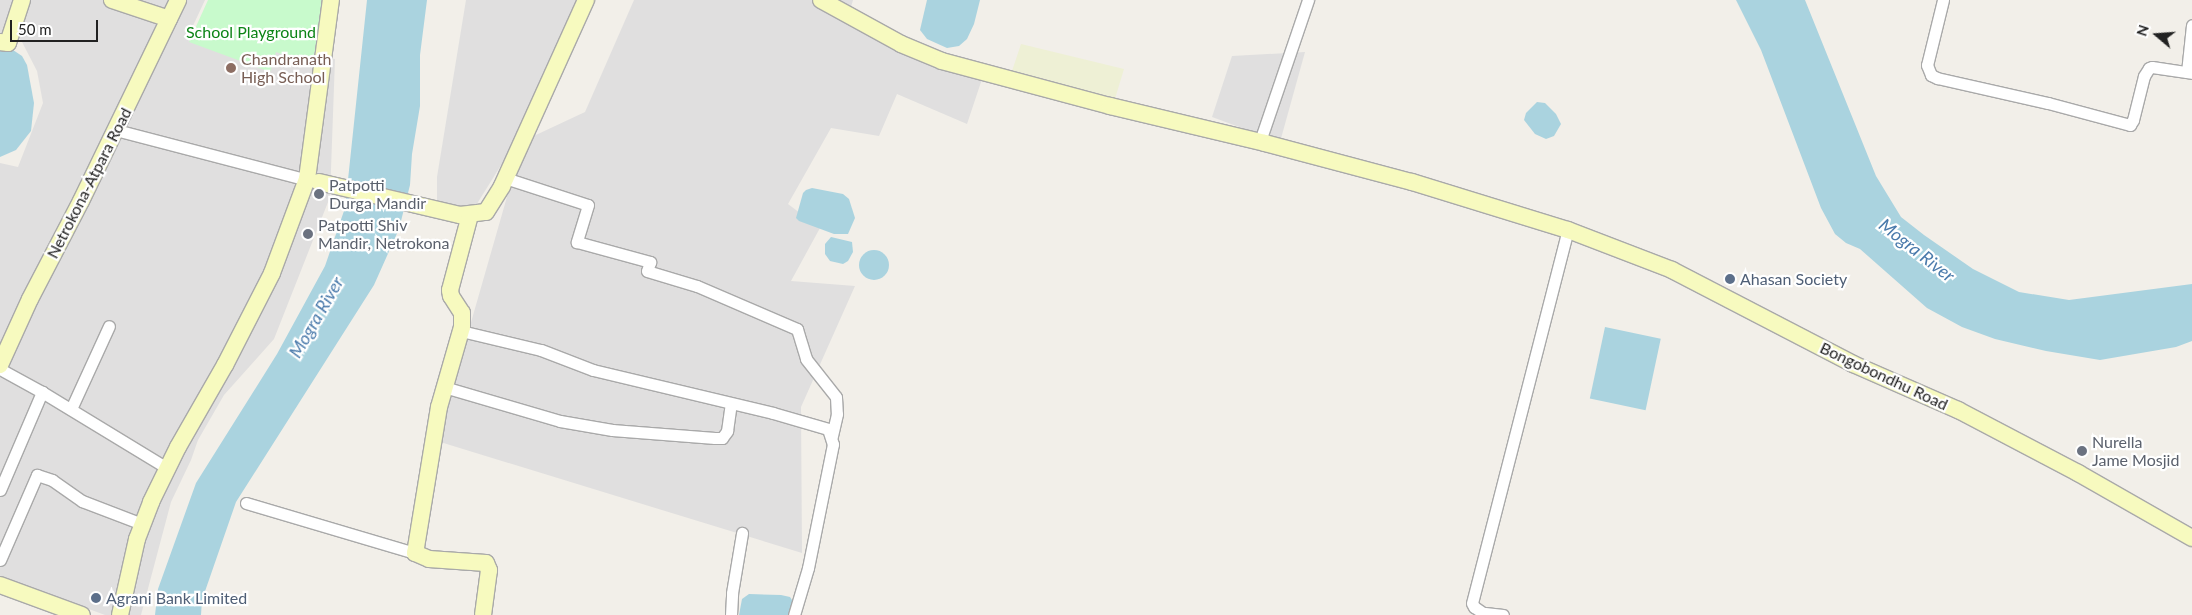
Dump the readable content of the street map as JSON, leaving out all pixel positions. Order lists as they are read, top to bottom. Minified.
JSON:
{"streets":{"street":["Netrokona-Atpara Road","Bongobondhu Road"]},"water":["Mogra River"],"parks":["School Playground"],"places":["Chandranath High School","Patpotti Durga Mandir","Patpotti Shiv Mandir, Netrokona","Ahasan Society","Nurella Jame Mosjid","Agrani Bank Limited"],"scale_bar":"50 m","north":"left"}
